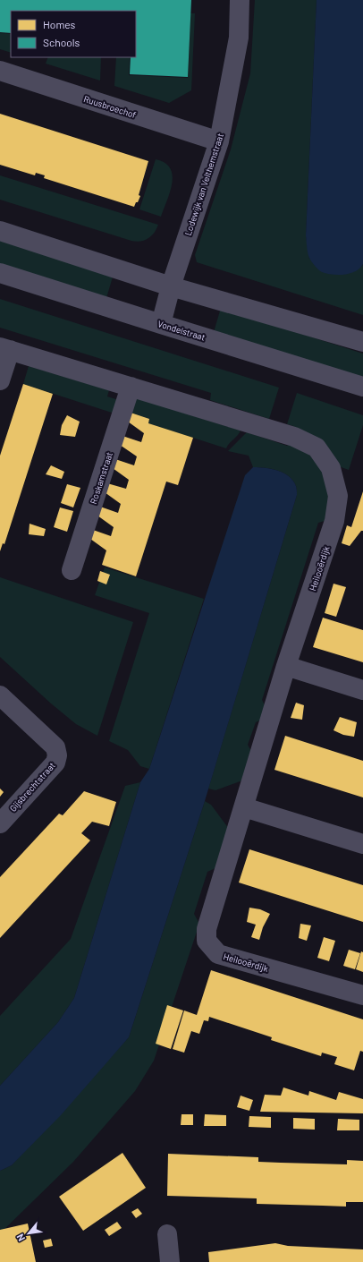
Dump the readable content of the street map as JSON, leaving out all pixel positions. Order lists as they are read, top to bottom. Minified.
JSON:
{"streets":{"street":["Ruusbroechof","Lodewijk van Velthemstraat","Vondelstraat","Roskamstraat","Heilooërdijk","Gijsbrechtstraat"]},"crossings":[["Ruusbroechof","Lodewijk van Velthemstraat"],["Lodewijk van Velthemstraat","Vondelstraat"],["Roskamstraat","Heilooërdijk"]],"legend":["Homes","Schools"],"north":"bottom left"}
